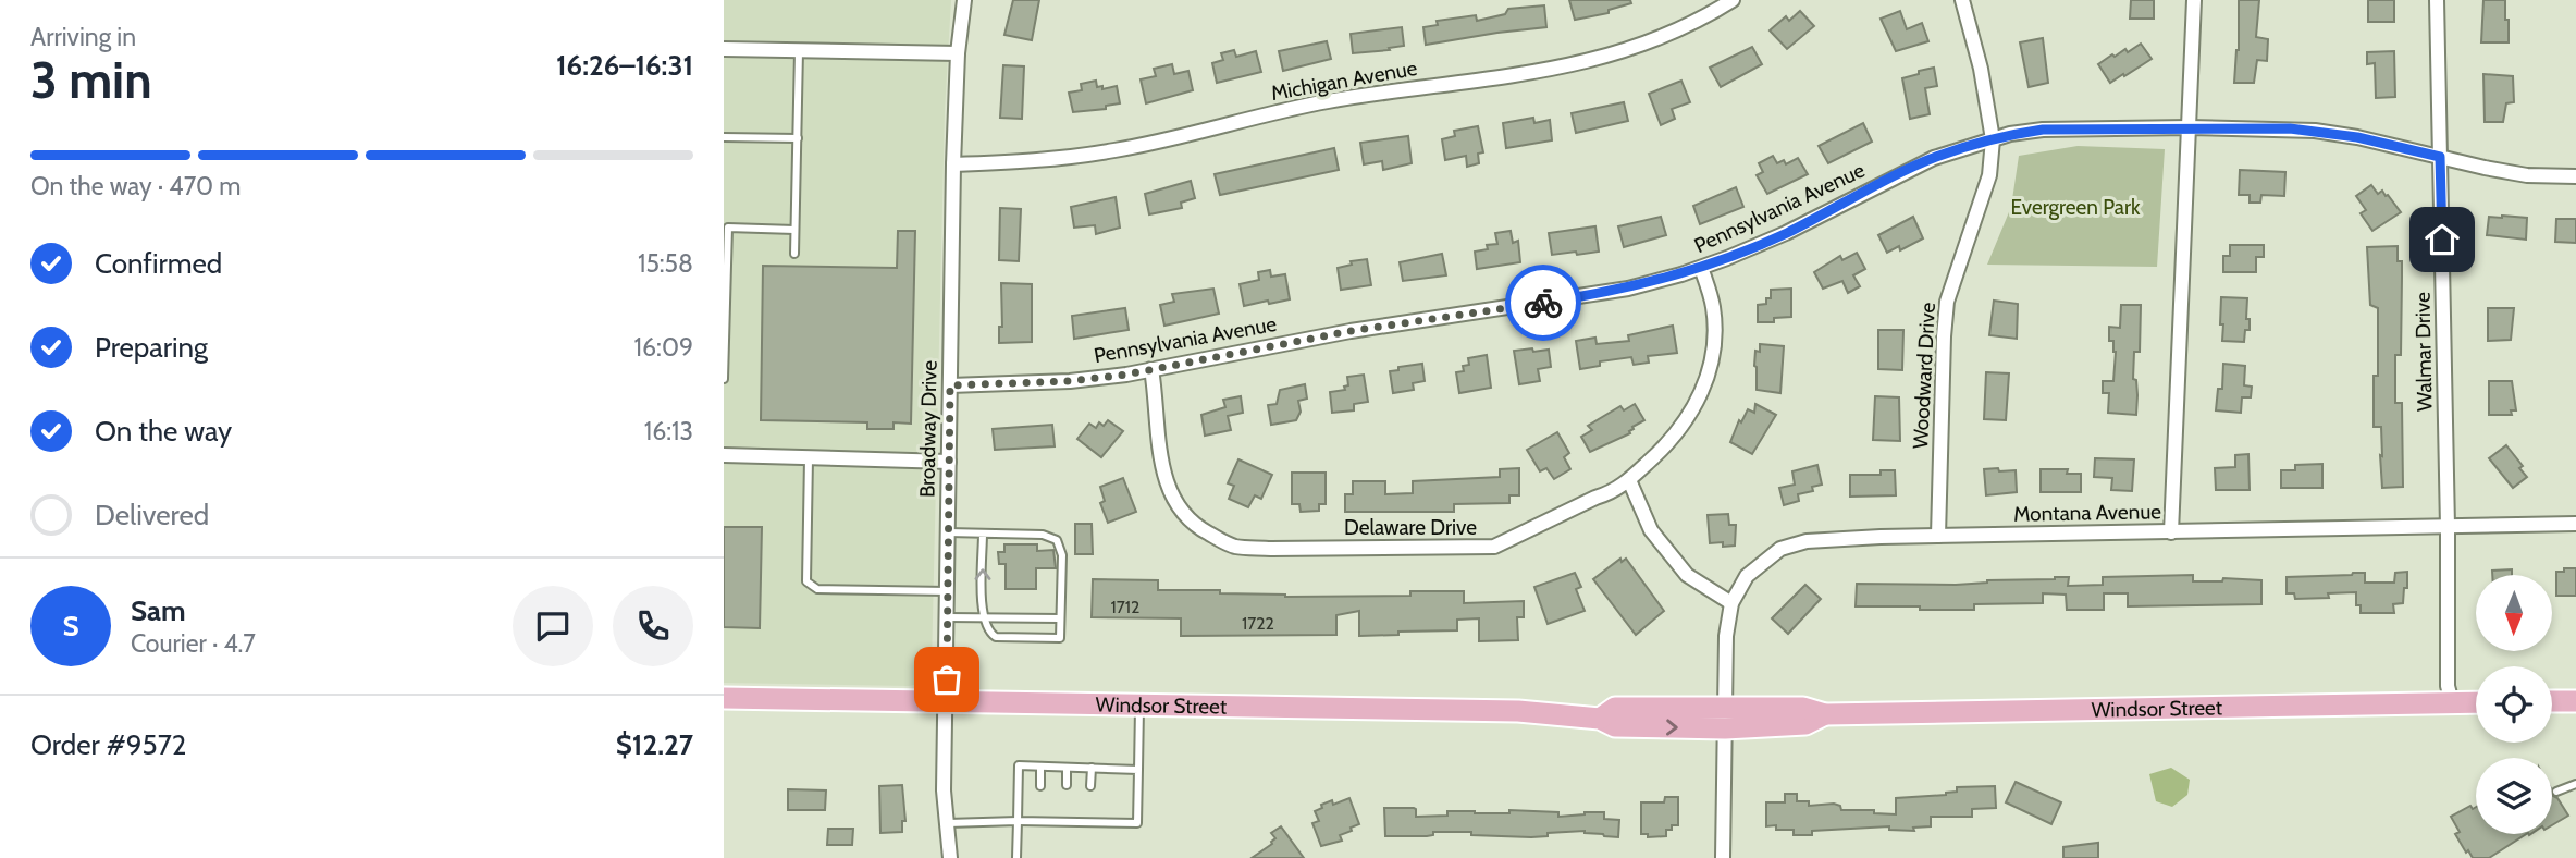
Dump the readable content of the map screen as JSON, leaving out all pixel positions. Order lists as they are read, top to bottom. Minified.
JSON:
{"streets":{"main road":["Windsor Street"],"street":["Michigan Avenue","Pennsylvania Avenue","Walmar Drive","Woodward Drive","Broadway Drive","Montana Avenue","Delaware Drive"]},"crossings":[["Michigan Avenue","Broadway Drive"],["Pennsylvania Avenue","Walmar Drive"],["Pennsylvania Avenue","Woodward Drive"],["Pennsylvania Avenue","Broadway Drive"],["Pennsylvania Avenue","Delaware Drive"],["Walmar Drive","Montana Avenue"],["Walmar Drive","Windsor Street"],["Woodward Drive","Montana Avenue"],["Broadway Drive","Windsor Street"],["Montana Avenue","Windsor Street"]],"parks":["Evergreen Park"],"house_numbers":["1712","1722"],"north":"bottom","page":{"heading":["3 min","Arriving in","16:26–16:31"],"panel":["Sam","Courier · 4.7","Order #9572","$12.27"],"bar":"On the way · 470 m","list":[["Confirmed","15:58"],["Preparing","16:09"],["On the way","16:13"],"Delivered"],"round":"S"}}
